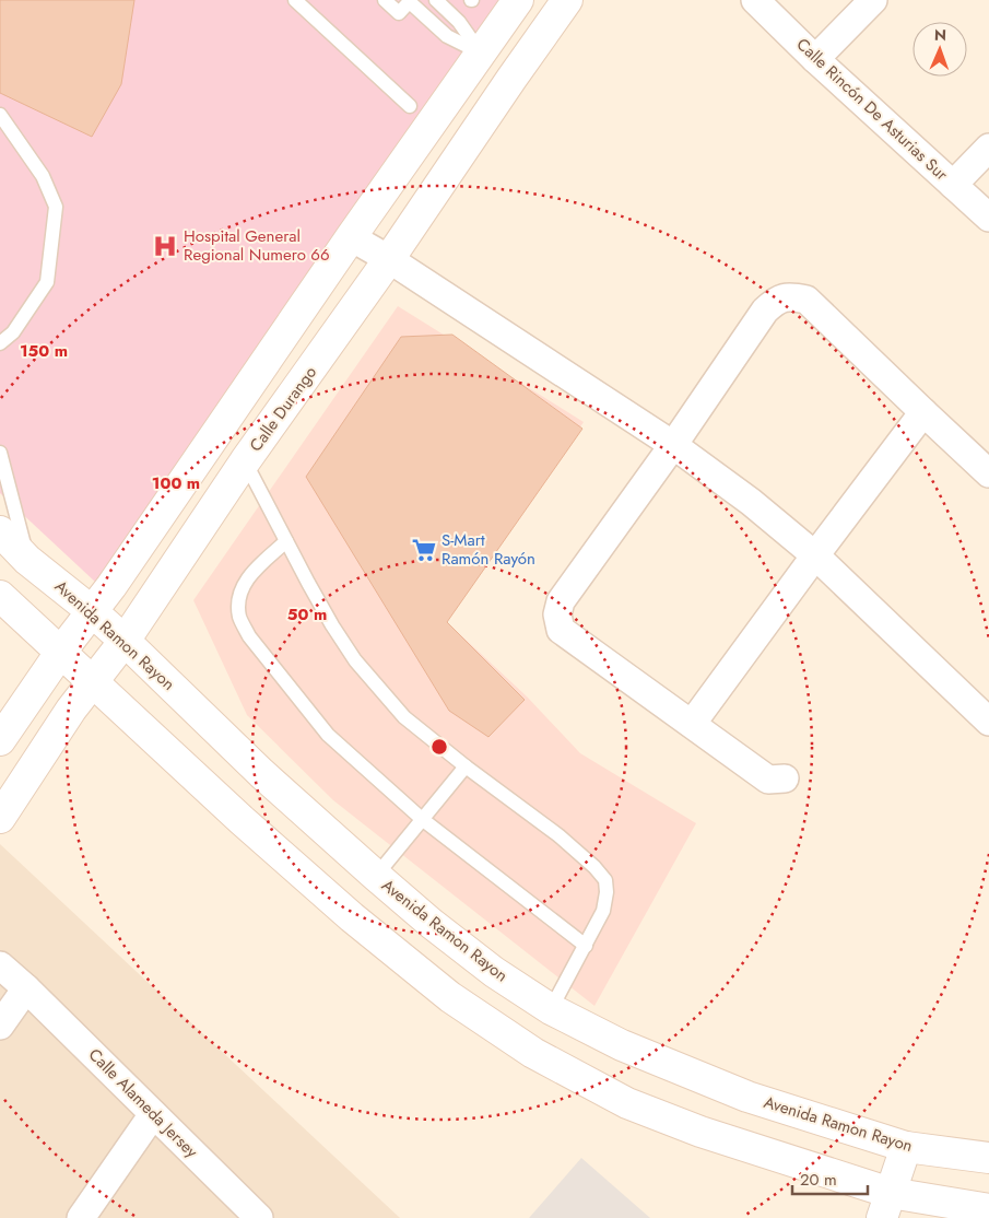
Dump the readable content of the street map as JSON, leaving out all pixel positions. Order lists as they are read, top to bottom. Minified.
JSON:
{"streets":{"main road":["Calle Durango","Avenida Ramon Rayon"],"street":["Calle Rincón De Asturias Sur","Calle Alameda Jersey"]},"crossings":[["Calle Durango","Avenida Ramon Rayon"]],"places":{"hospital":["Hospital General Regional Numero 66"],"supermarket":["S-Mart Ramón Rayón"]},"scale_bar":"20 m","north":"top","rings":["150 m","100 m","50 m"]}
